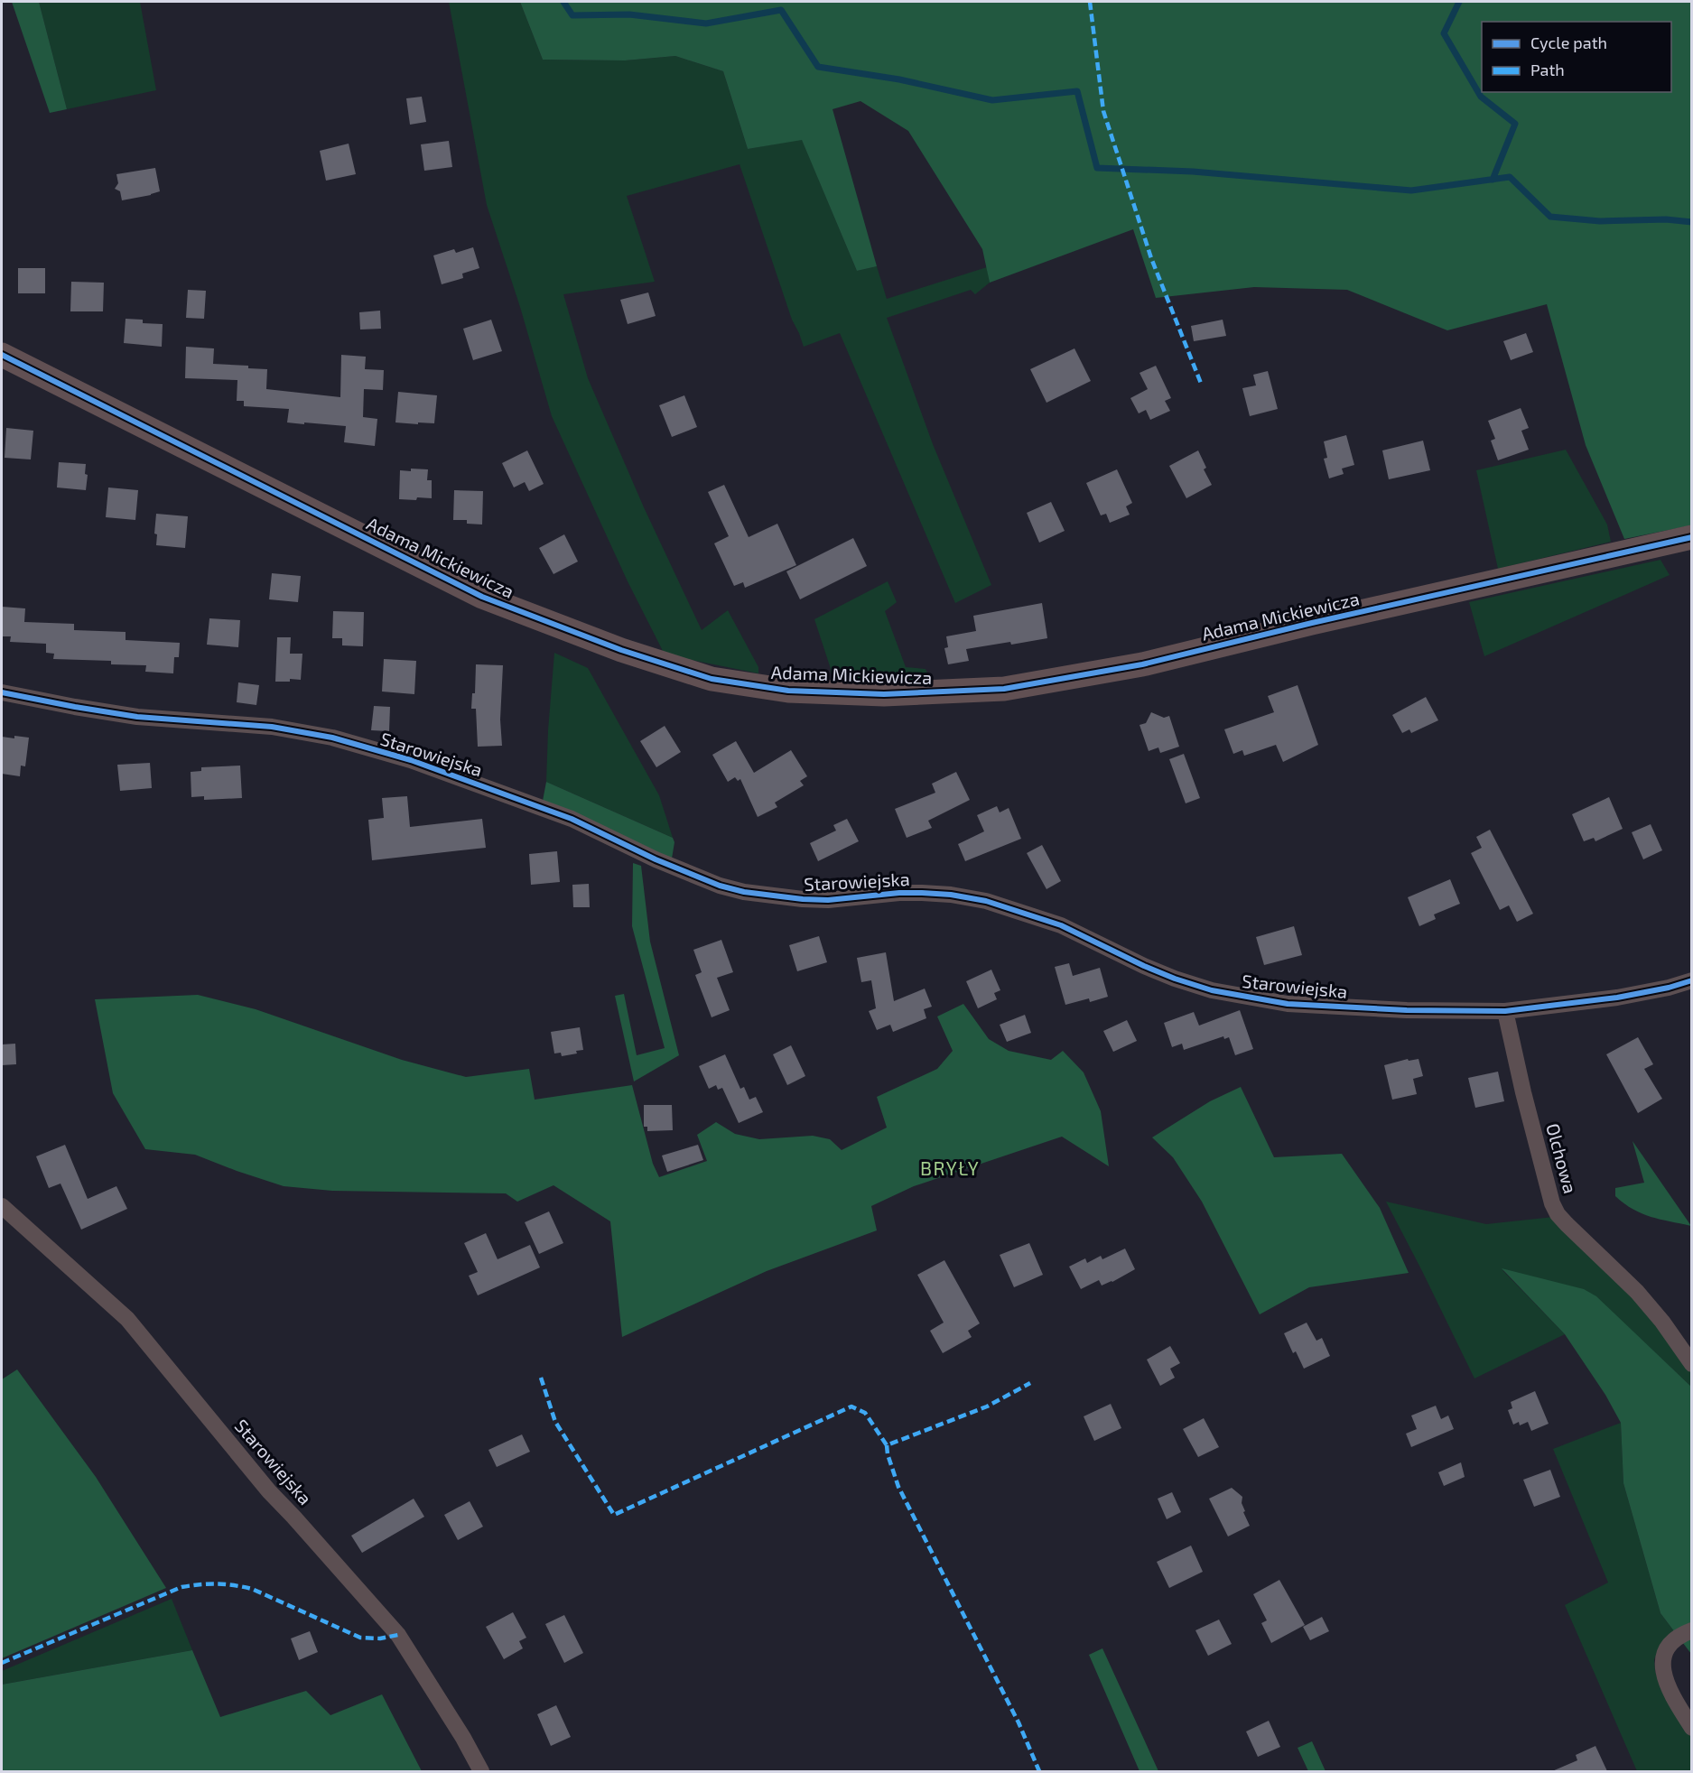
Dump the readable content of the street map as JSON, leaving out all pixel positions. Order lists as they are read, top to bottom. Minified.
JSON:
{"streets":{"street":["Adama Mickiewicza","Starowiejska","Olchowa"]},"crossings":[["Starowiejska","Olchowa"]],"districts":["BRYŁY"],"legend":["Cycle path","Path"]}
